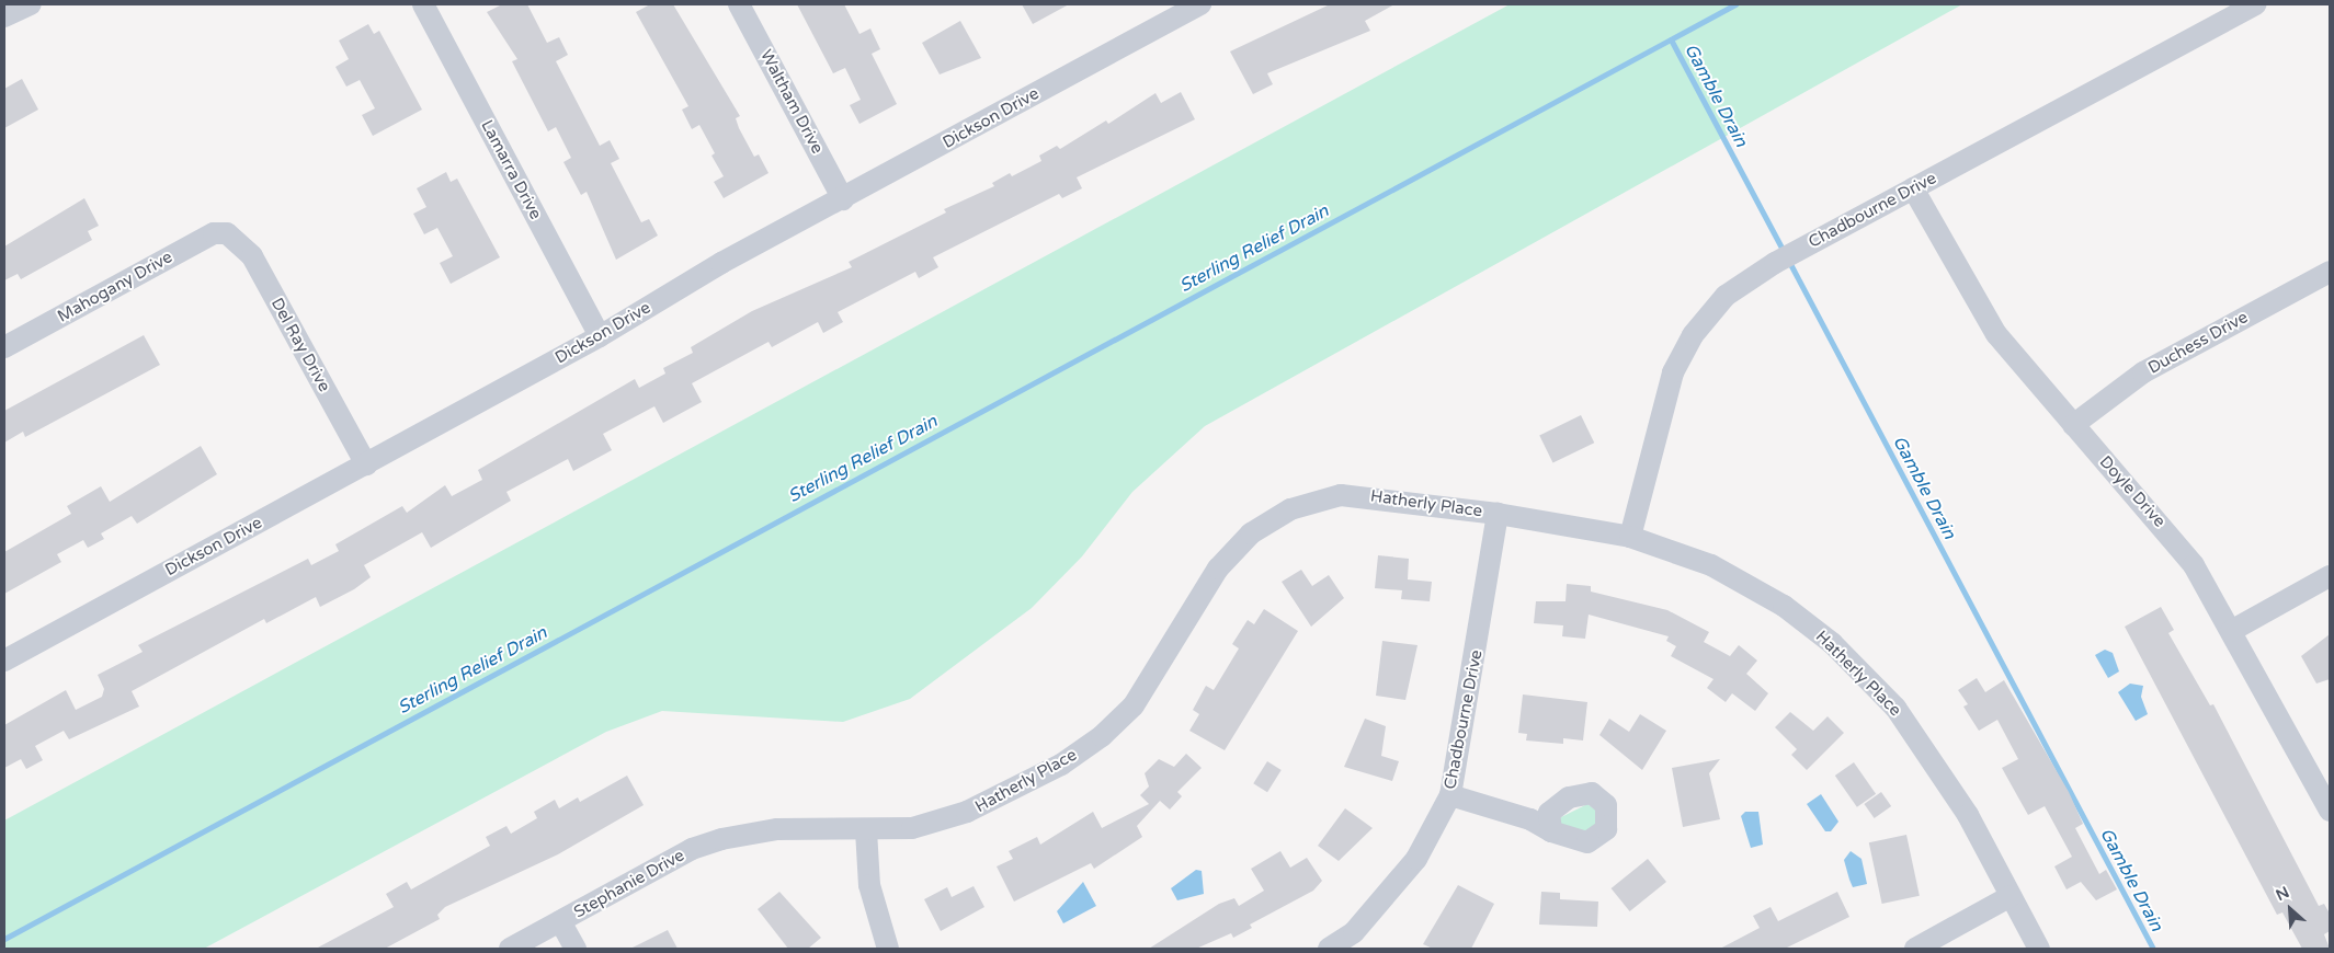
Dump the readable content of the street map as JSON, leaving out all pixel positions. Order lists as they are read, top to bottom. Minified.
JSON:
{"streets":{"street":["Waltham Drive","Dickson Drive","Lamarra Drive","Chadbourne Drive","Mahogany Drive","Duchess Drive","Del Ray Drive","Doyle Drive","Hatherly Place","Stephanie Drive"]},"crossings":[["Waltham Drive","Dickson Drive"],["Dickson Drive","Lamarra Drive"],["Dickson Drive","Del Ray Drive"],["Chadbourne Drive","Doyle Drive"],["Chadbourne Drive","Hatherly Place"],["Mahogany Drive","Del Ray Drive"],["Duchess Drive","Doyle Drive"],["Hatherly Place","Stephanie Drive"]],"water":["Gamble Drain","Sterling Relief Drain"],"north":"top left"}
